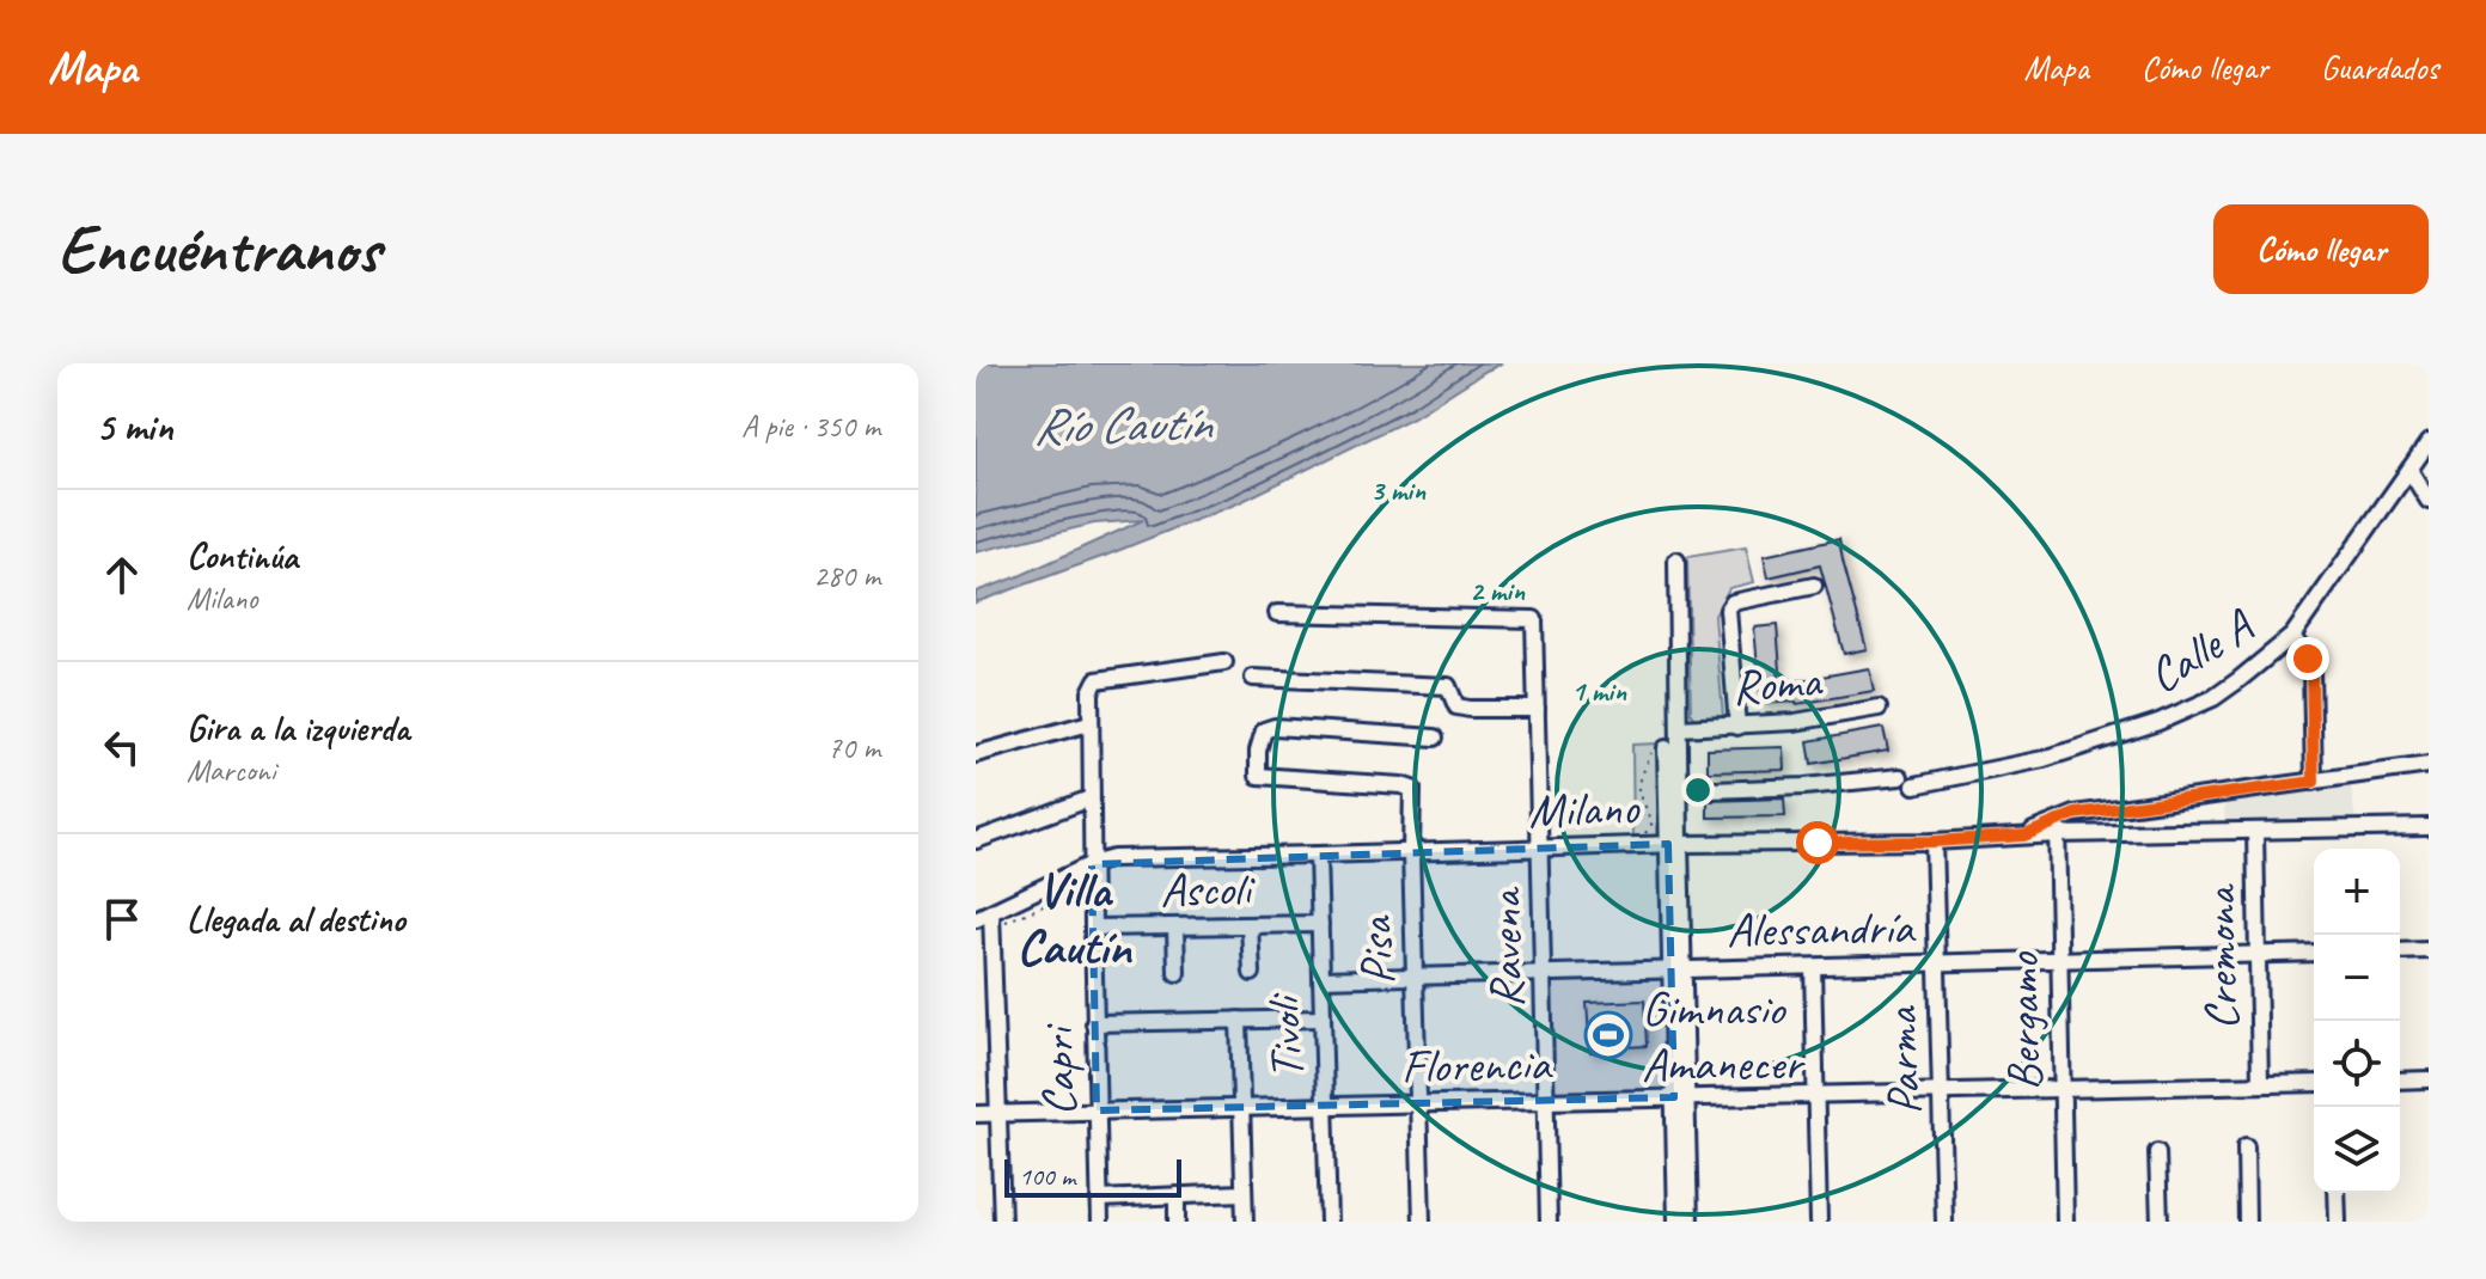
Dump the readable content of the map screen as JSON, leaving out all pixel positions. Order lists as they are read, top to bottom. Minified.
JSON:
{"streets":{"street":["Calle A","Roma","Milano","Ascoli","Alessandría","Ravena","Pisa","Cremona","Bergamo","Tivoli","Parma","Florencia","Capri"]},"crossings":[["Milano","Ravena"],["Milano","Pisa"],["Milano","Bergamo"],["Milano","Tivoli"],["Milano","Parma"],["Milano","Capri"],["Ascoli","Tivoli"],["Ascoli","Capri"],["Alessandría","Ravena"],["Alessandría","Pisa"],["Alessandría","Cremona"],["Alessandría","Bergamo"],["Alessandría","Tivoli"],["Alessandría","Parma"],["Ravena","Florencia"],["Pisa","Florencia"],["Cremona","Florencia"],["Bergamo","Florencia"],["Tivoli","Florencia"],["Parma","Florencia"],["Florencia","Capri"]],"districts":["Villa Cautín"],"water":["Río Cautín"],"places":{"sports":["Gimnasio Amanecer"]},"scale_bar":"100 m","page":{"header":"Mapa","nav":["Mapa","Cómo llegar","Guardados"],"buttons":"Cómo llegar","title":"Encuéntranos","heading":["5 min","A pie · 350 m"],"list":[["Continúa","Milano","280 m"],["Gira a la izquierda","Marconi","70 m"],"Llegada al destino"],"map_buttons":["+","−"],"scale":"100 m"},"rings":["3 min","2 min","1 min"]}
